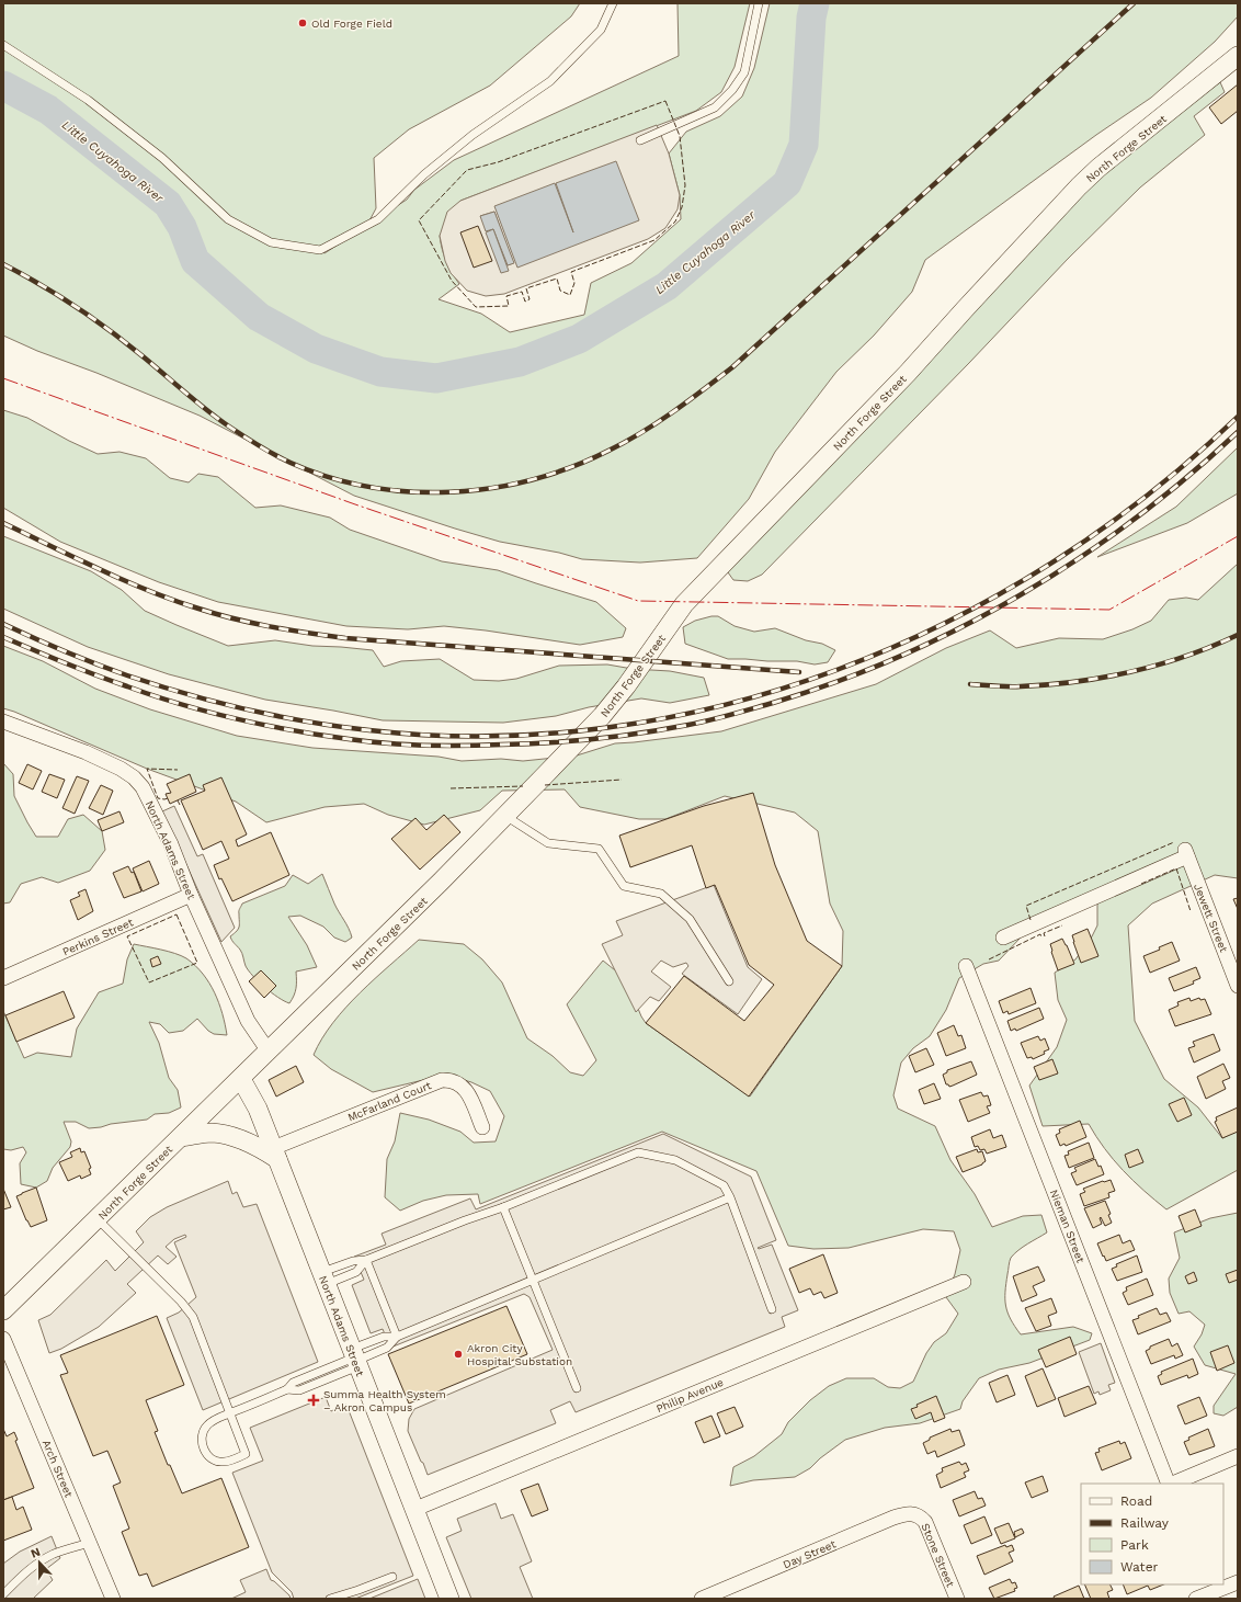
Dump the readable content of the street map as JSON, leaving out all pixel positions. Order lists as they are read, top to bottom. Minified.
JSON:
{"streets":{"street":["North Forge Street","North Adams Street","Jewett Street","Perkins Street","McFarland Court","Nieman Street","Philip Avenue","Arch Street","Day Street","Stone Street"]},"crossings":[["North Forge Street","North Adams Street"],["North Adams Street","Perkins Street"],["North Adams Street","McFarland Court"],["North Adams Street","Philip Avenue"],["Day Street","Stone Street"]],"water":["Little Cuyahoga River"],"places":{"other":["Old Forge Field","Akron City Hospital Substation"],"health":["Summa Health System – Akron Campus"]},"legend":["Road","Railway","Park","Water"],"north":"top"}
